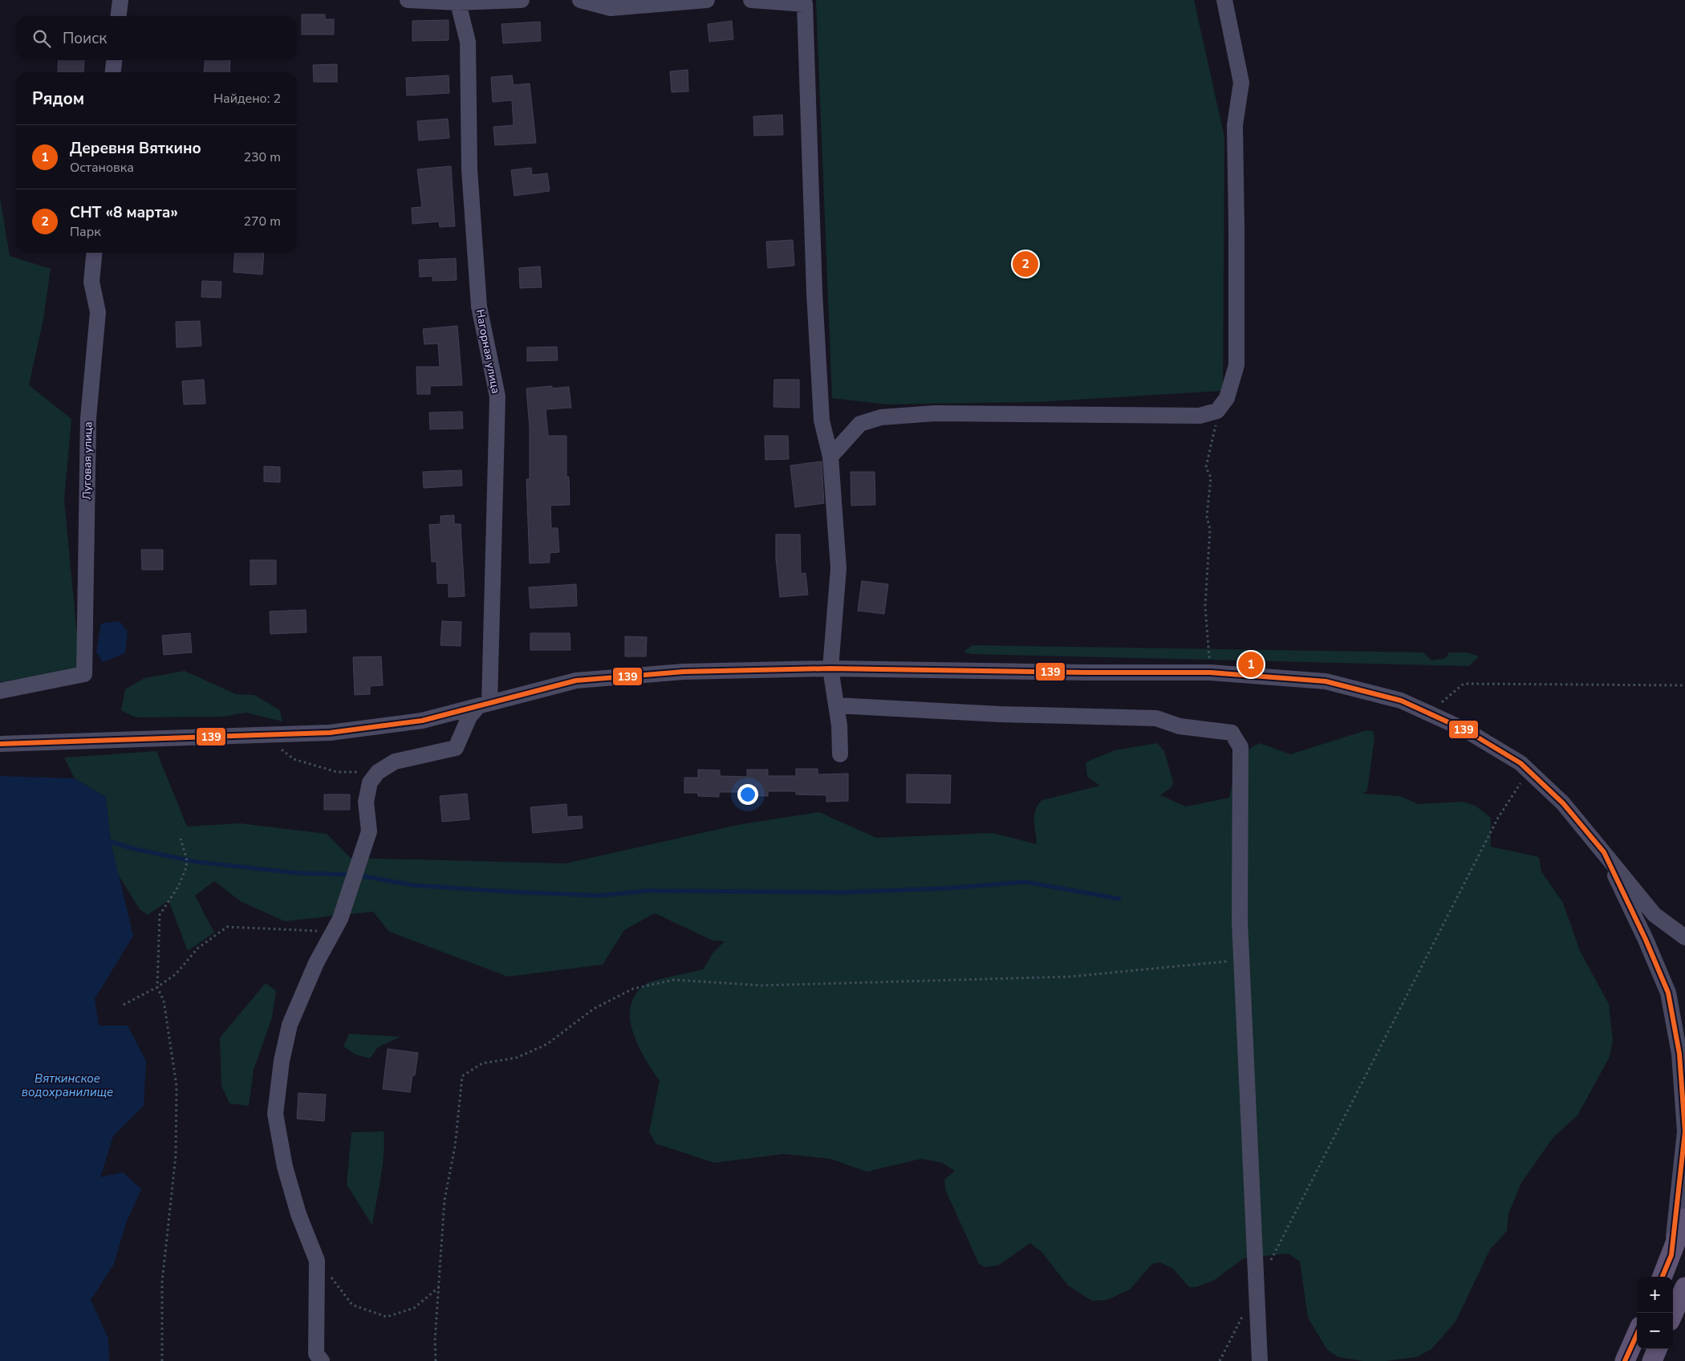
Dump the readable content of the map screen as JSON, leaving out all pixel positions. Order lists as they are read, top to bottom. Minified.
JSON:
{"streets":{"street":["Нагорная улица","Луговая улица"]},"water":["Вяткинское водохранилище"],"lines":["transit line 139"],"page":{"search":"Поиск","heading":["Рядом","Найдено: 2"],"list":[{"mark":"1","name":"Деревня Вяткино","note":"Остановка","value":"230 m"},{"mark":"2","name":"СНТ «8 марта»","note":"Парк","value":"270 m"}],"pins":["2","1"],"map_buttons":["+","−"]}}
